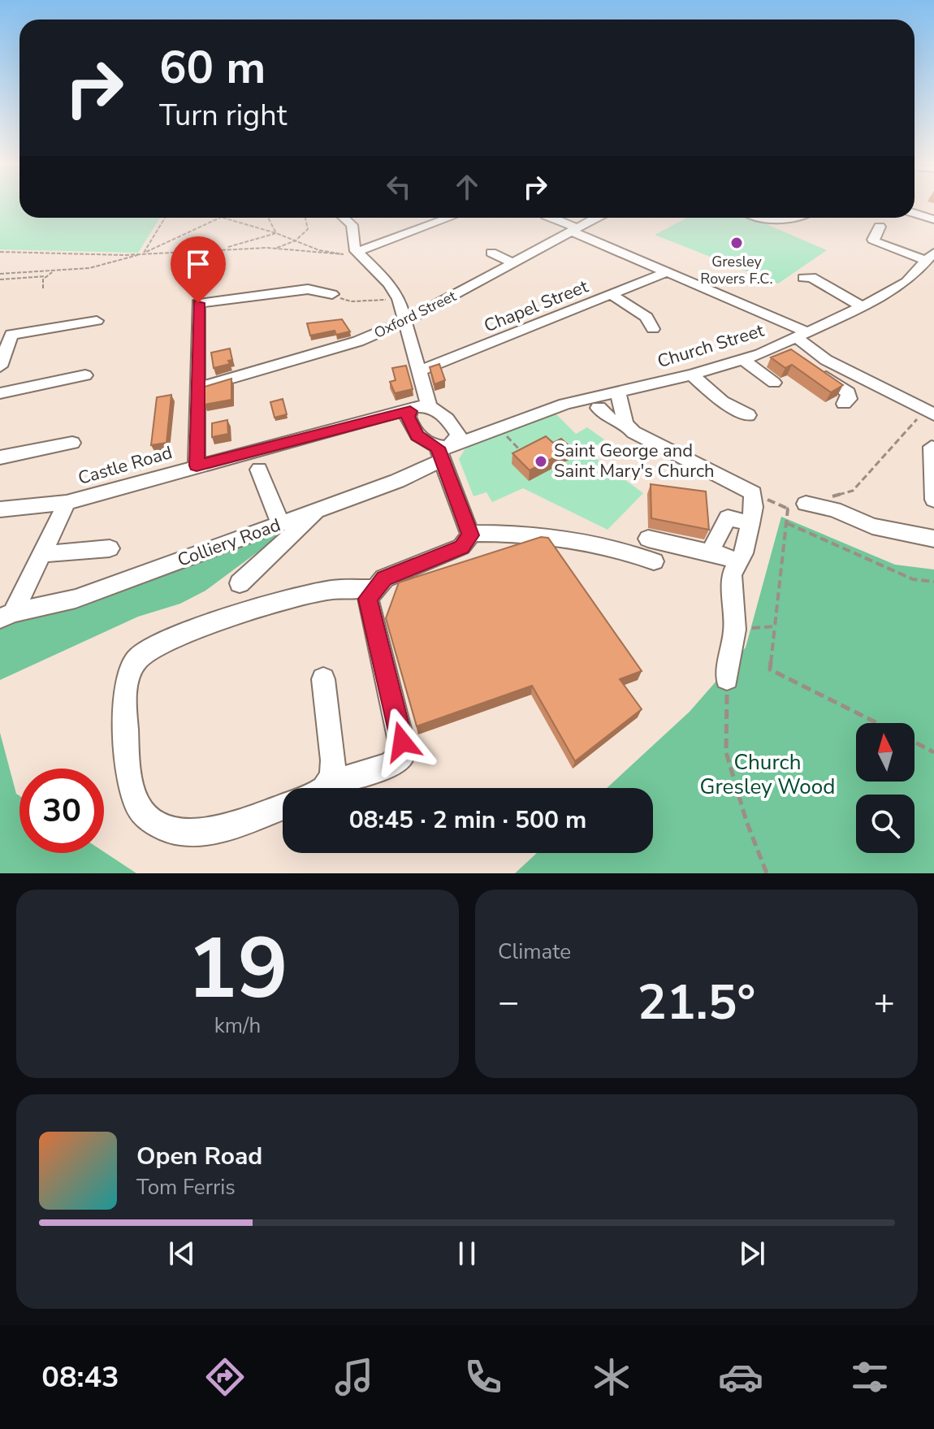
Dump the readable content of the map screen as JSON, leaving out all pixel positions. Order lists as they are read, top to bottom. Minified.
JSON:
{"streets":{"street":["Chapel Street","Oxford Street","Church Street","Castle Road","Colliery Road"]},"crossings":[["Church Street","Colliery Road"]],"parks":["Church Gresley Wood"],"places":["Gresley Rovers F.C.","Saint George and Saint Mary's Church"],"north":"top","page":{"turn":["60 m","Turn right"],"limit":"30","trip":"08:45 · 2 min · 500 m","tile":[["19","km/h"],"Climate"],"heat":["−","21.5°","+"],"song":["Open Road","Tom Ferris"],"tabs":"08:43"}}
